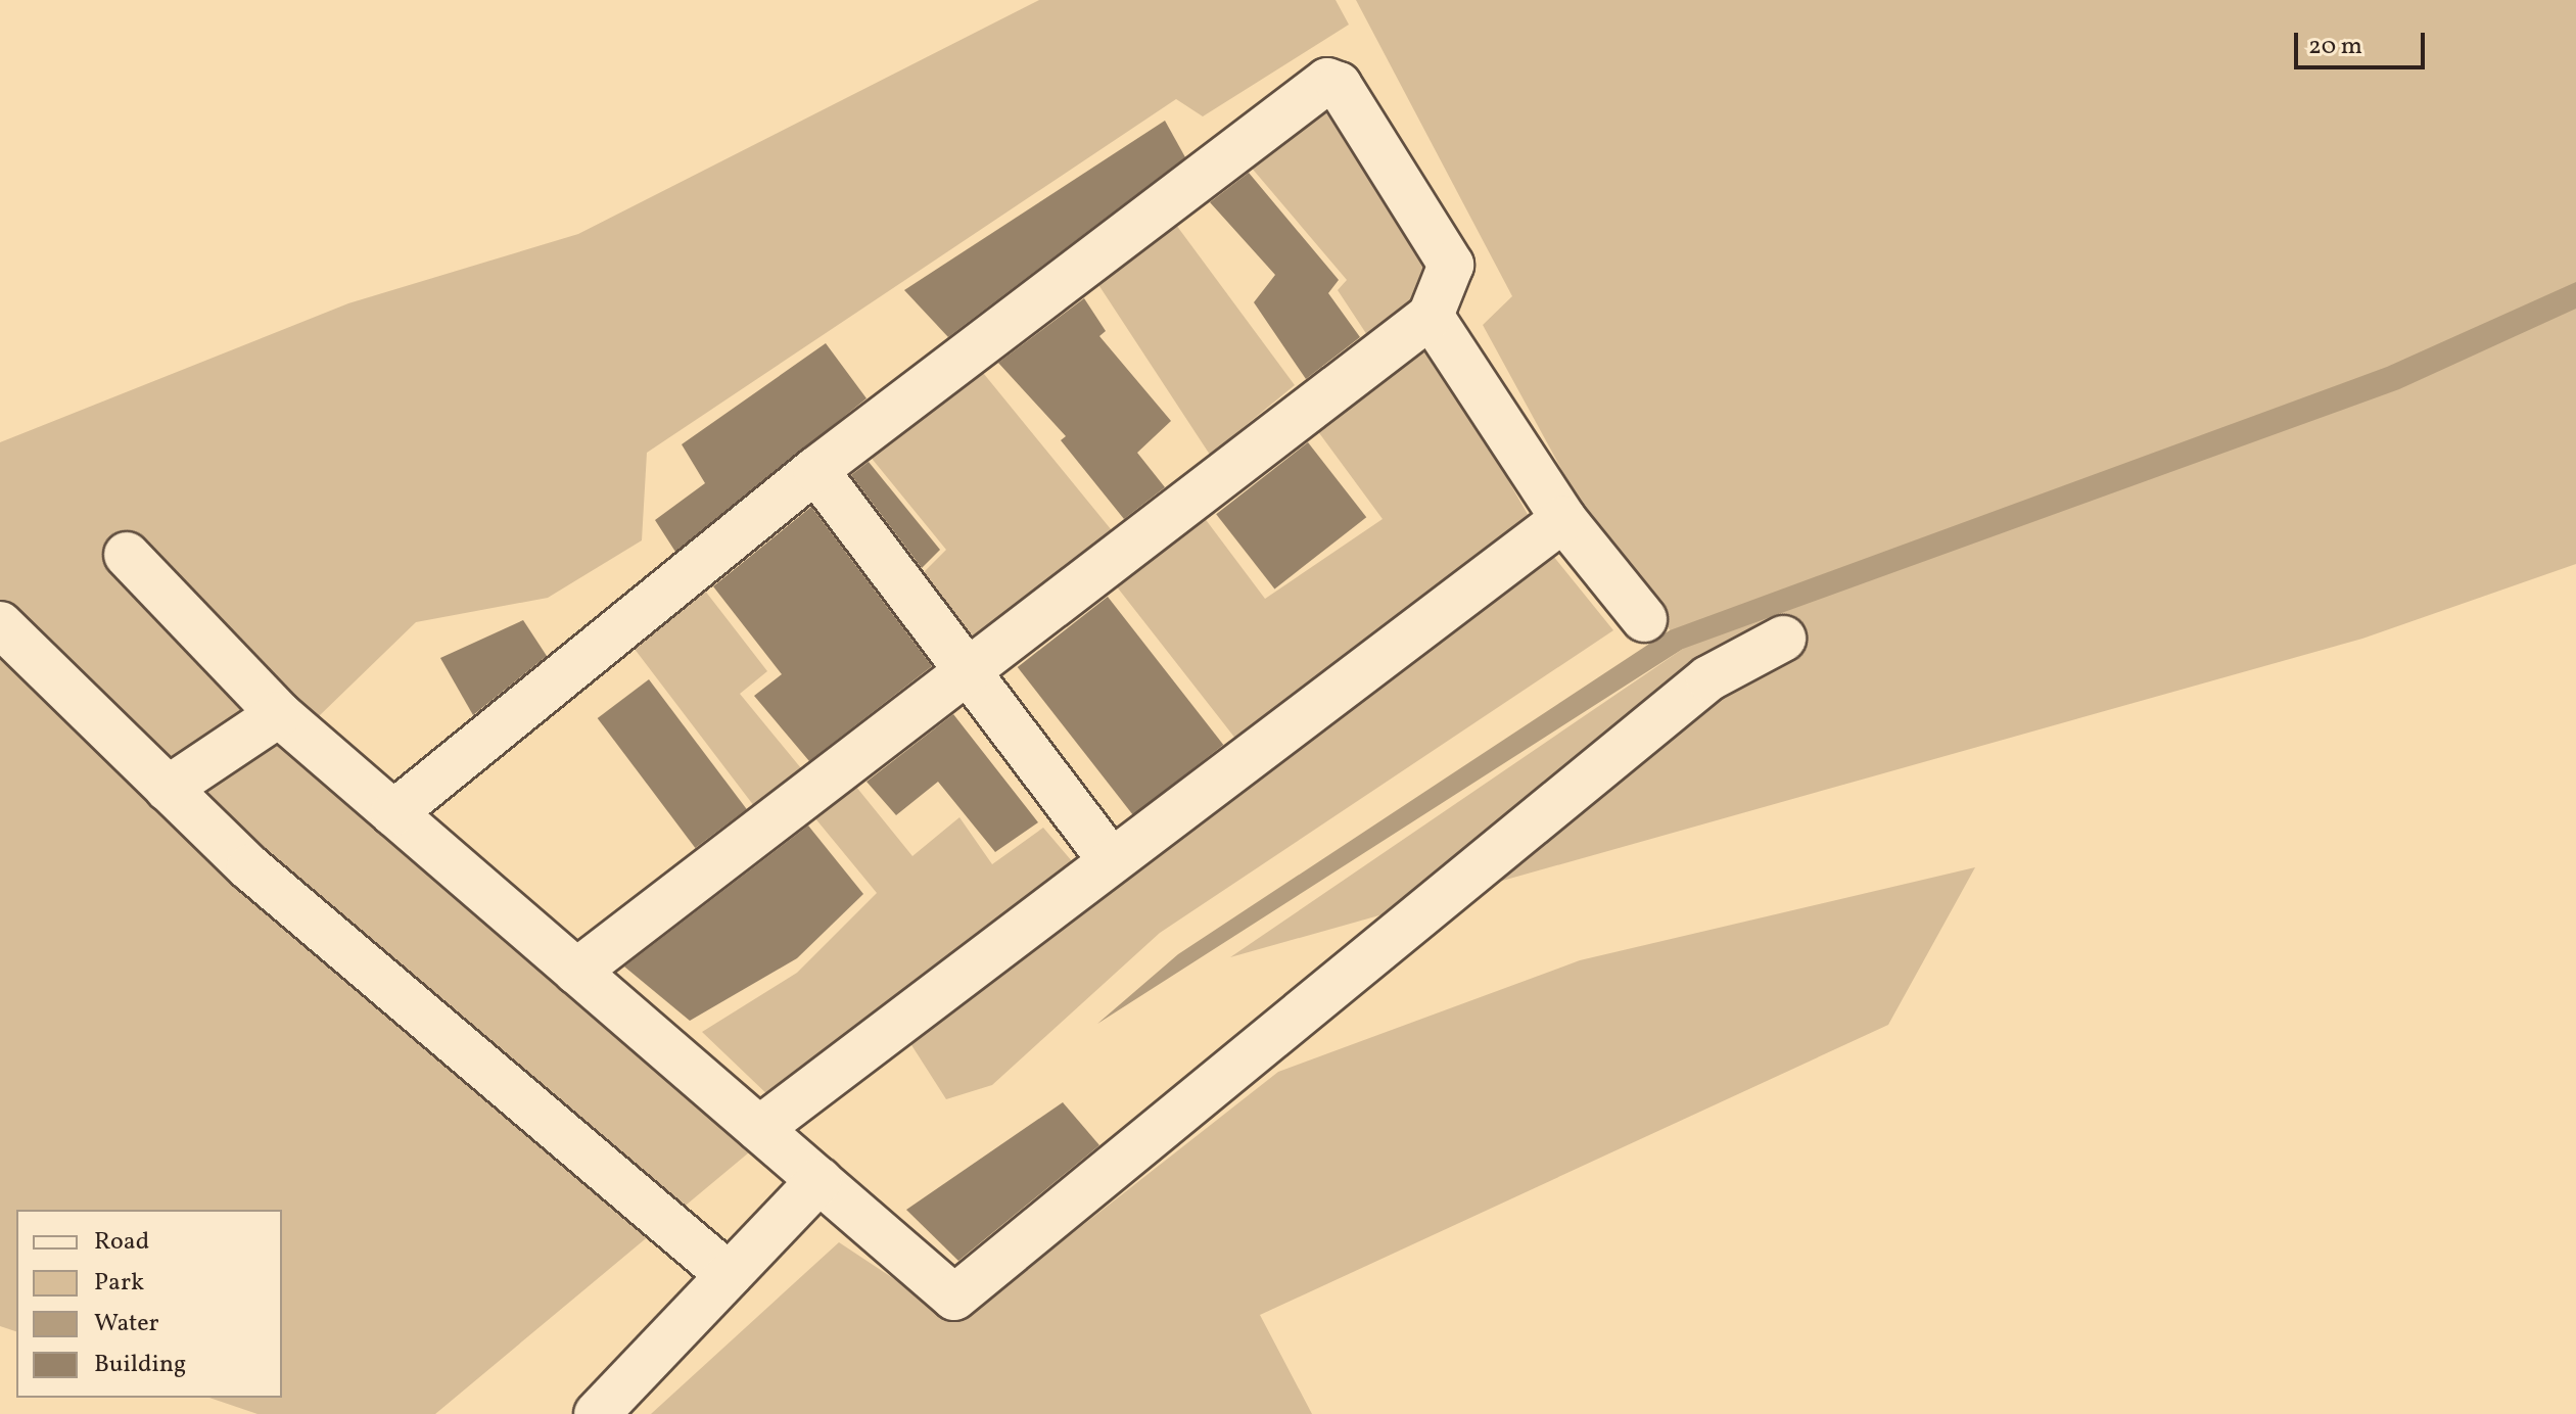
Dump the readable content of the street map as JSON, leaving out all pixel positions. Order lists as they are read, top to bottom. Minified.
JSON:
{"legend":["Road","Park","Water","Building"],"scale_bar":"20 m"}
